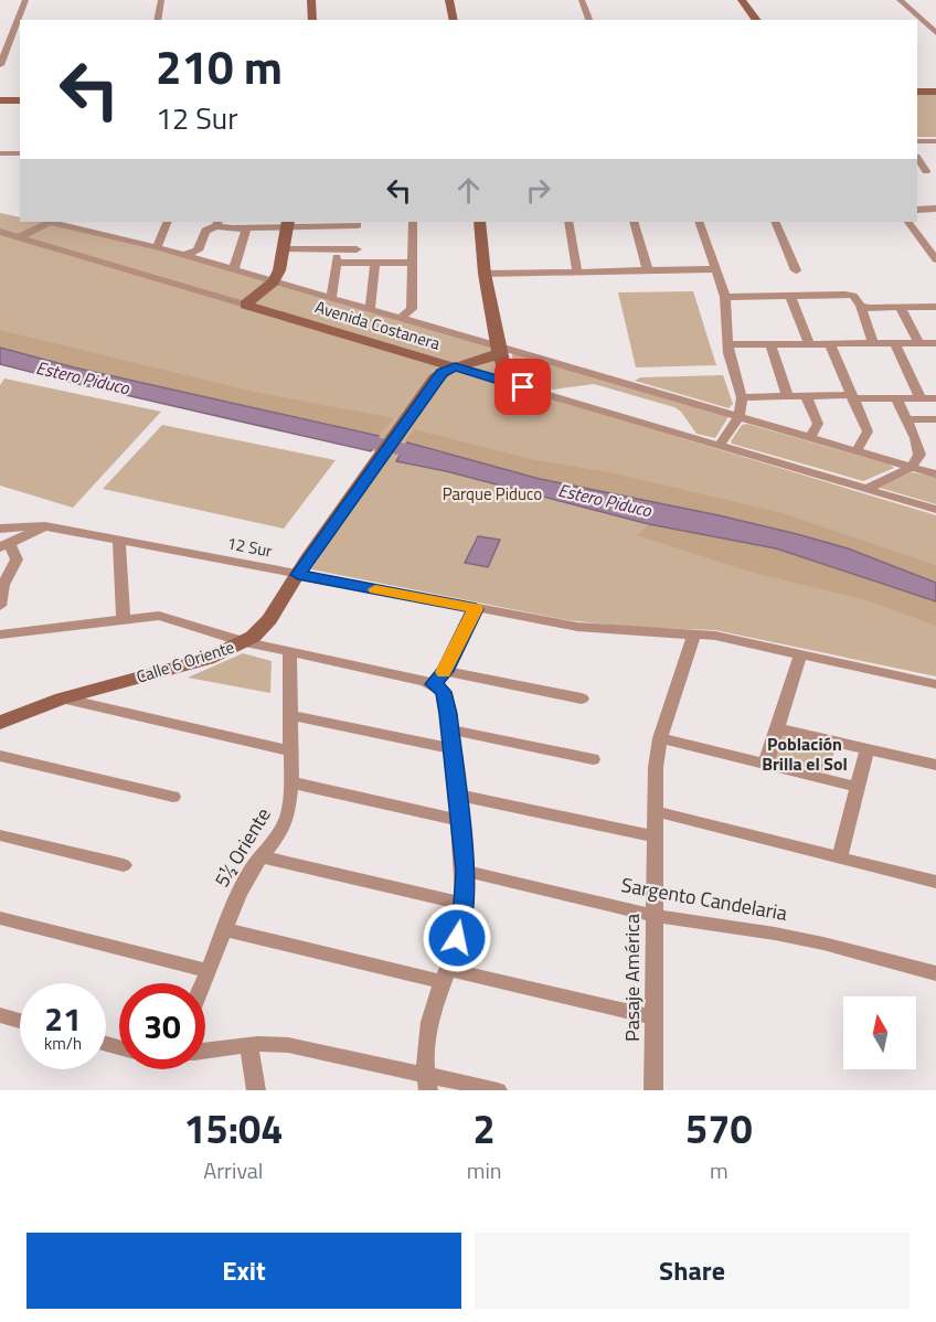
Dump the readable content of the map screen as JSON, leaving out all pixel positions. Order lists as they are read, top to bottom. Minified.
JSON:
{"streets":{"main road":["Avenida Costanera","Calle 6 Oriente"],"street":["12 Sur","5½ Oriente","Sargento Candelaria","Pasaje América"]},"crossings":[["Avenida Costanera","Calle 6 Oriente"],["12 Sur","Calle 6 Oriente"],["12 Sur","Pasaje América"],["Sargento Candelaria","Pasaje América"]],"districts":["Población Brilla el Sol"],"water":["Estero Piduco"],"parks":["Parque Piduco"],"north":"top","page":{"turn":["210 m","12 Sur"],"speed":"21 km/h","limit":"30","eta":["15:04","Arrival","2","min","570","m"],"buttons":["Exit","Share"]}}
